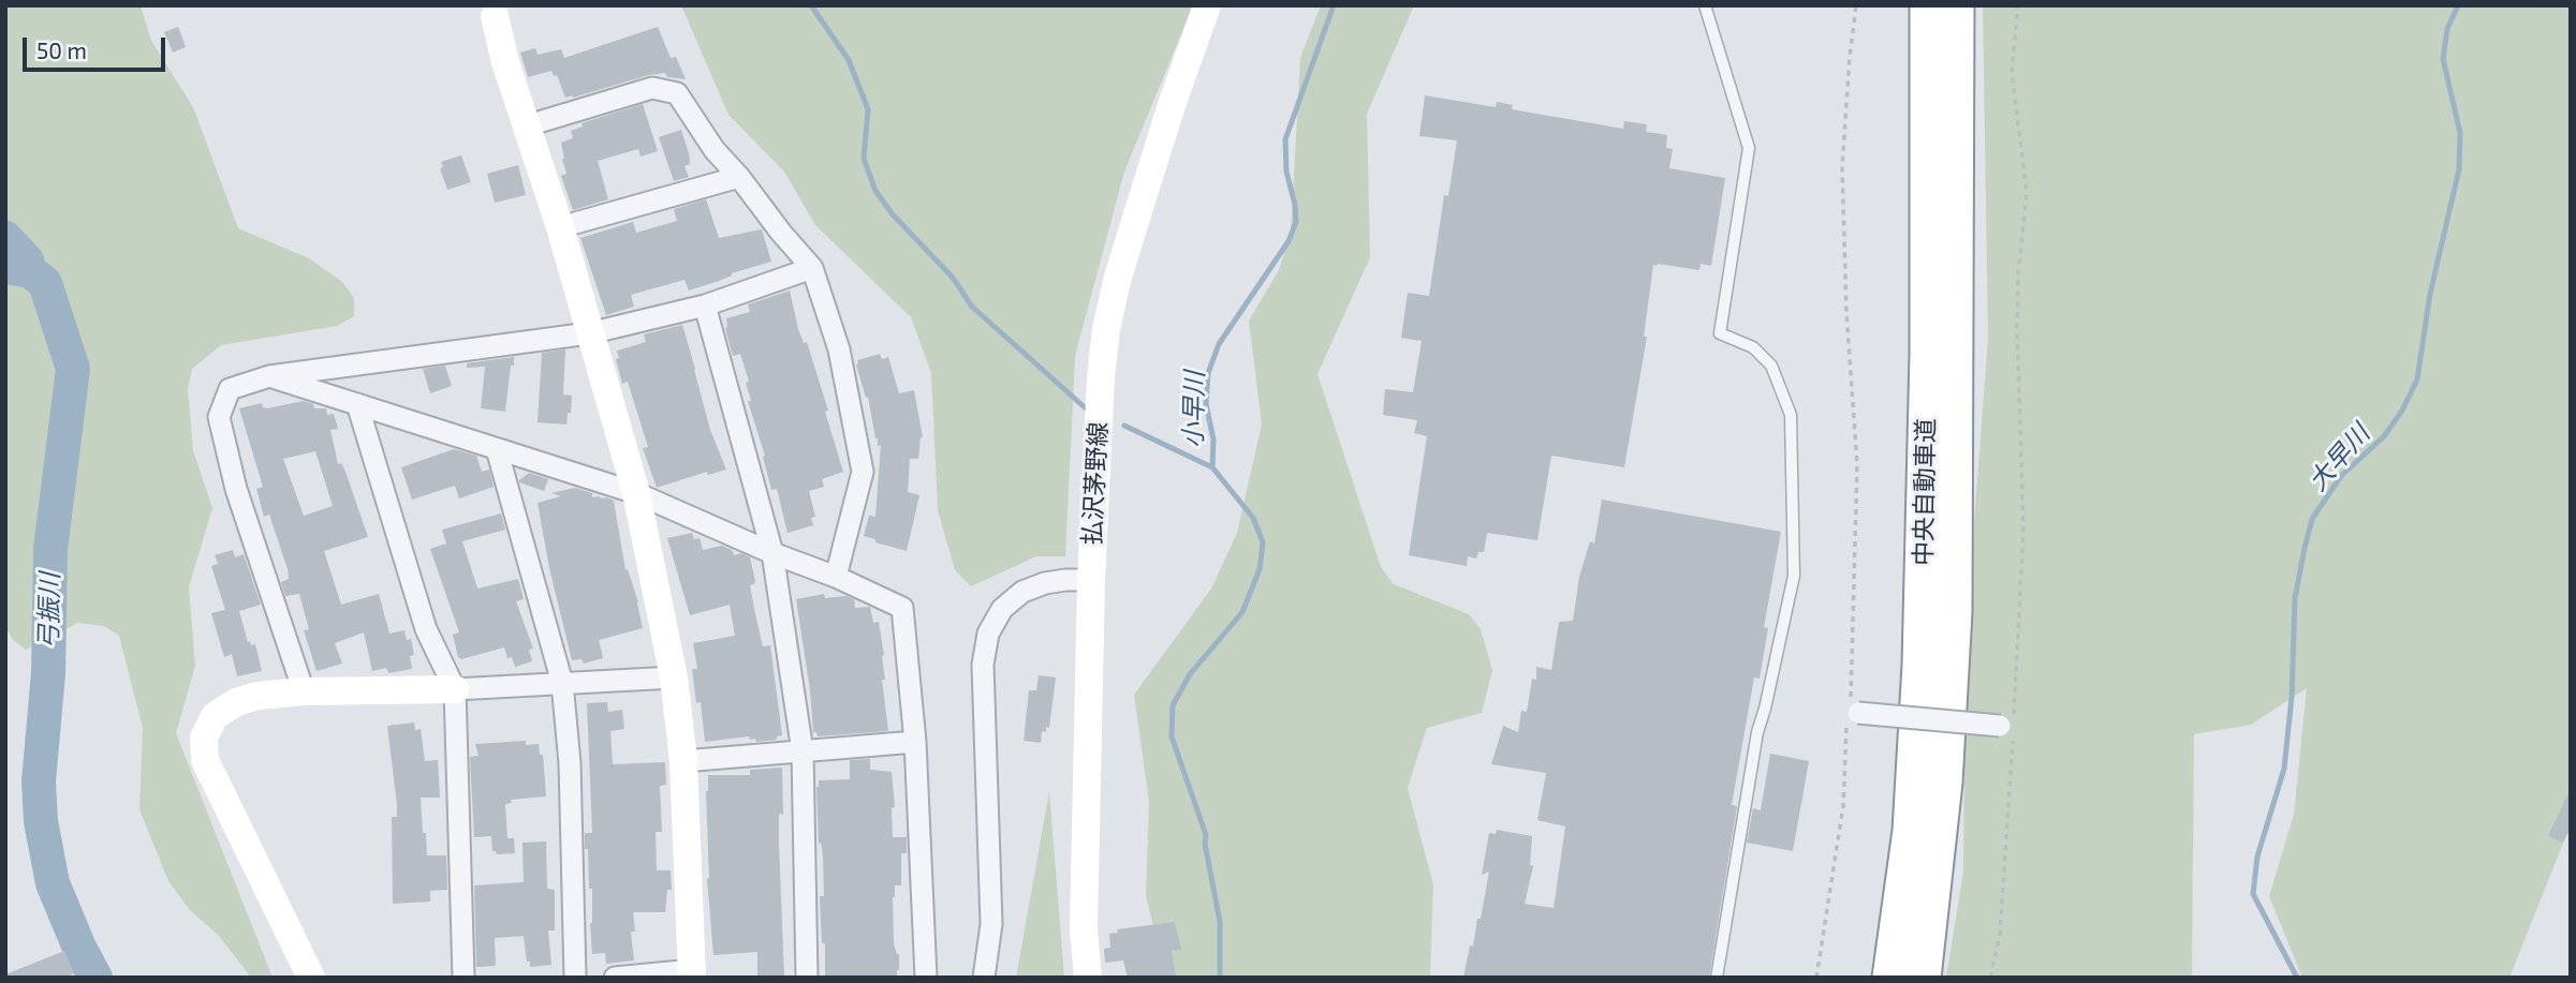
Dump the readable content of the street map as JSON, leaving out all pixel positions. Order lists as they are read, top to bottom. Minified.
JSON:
{"streets":{"highway":["中央自動車道"],"street":["払沢茅野線"]},"water":["小早川","大早川","弓振川"],"scale_bar":"50 m"}
